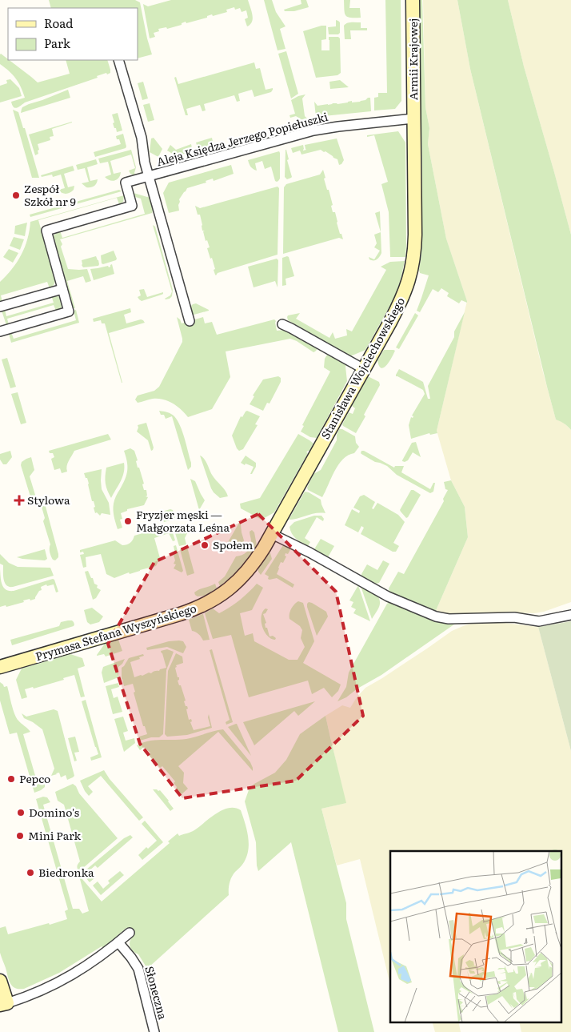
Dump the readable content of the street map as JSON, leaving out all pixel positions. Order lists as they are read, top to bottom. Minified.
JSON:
{"streets":{"street":["Armii Krajowej","Aleja Księdza Jerzego Popiełuszki","Stanisława Wojciechowskiego","Prymasa Stefana Wyszyńskiego","Słoneczna"]},"crossings":[["Armii Krajowej","Aleja Księdza Jerzego Popiełuszki"],["Armii Krajowej","Stanisława Wojciechowskiego"],["Aleja Księdza Jerzego Popiełuszki","Stanisława Wojciechowskiego"],["Stanisława Wojciechowskiego","Prymasa Stefana Wyszyńskiego"]],"places":{"other":["Zespół Szkół nr 9","Fryzjer męski — Małgorzata Leśna","Społem","Pepco","Domino's","Mini Park","Biedronka"],"health":["Stylowa"]},"legend":["Road","Park"]}
